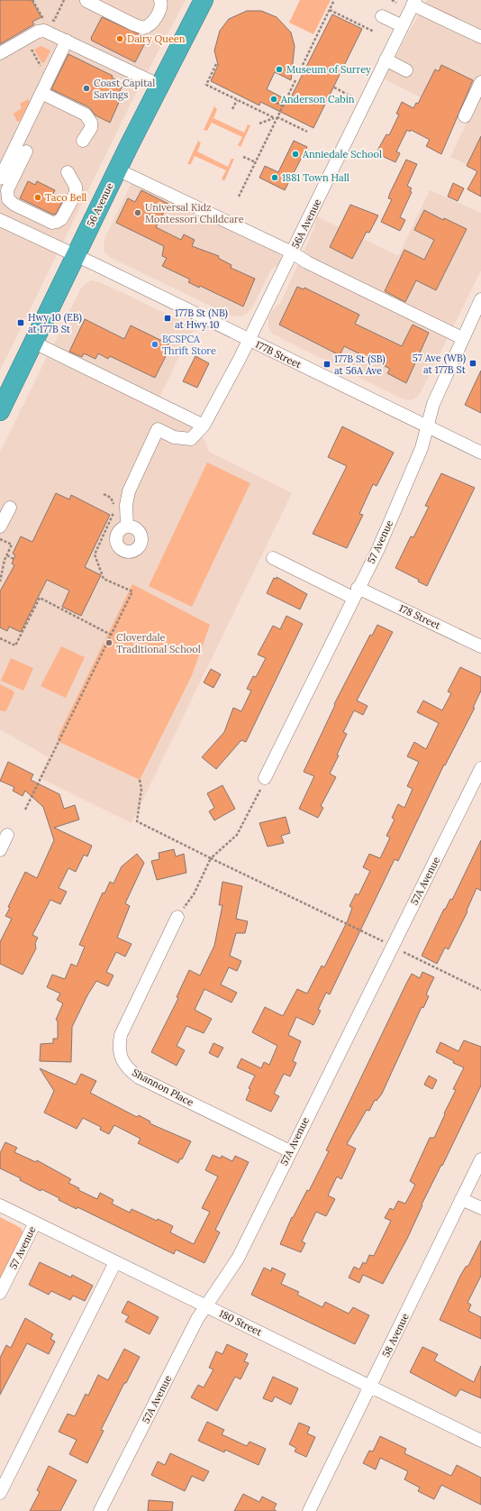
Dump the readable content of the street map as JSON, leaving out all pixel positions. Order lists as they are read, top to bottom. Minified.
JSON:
{"streets":{"highway":["56 Avenue"],"street":["56A Avenue","177B Street","57 Avenue","178 Street","57A Avenue","Shannon Place","180 Street","58 Avenue"]},"crossings":[["56 Avenue","177B Street"],["56A Avenue","177B Street"],["177B Street","57 Avenue"],["57 Avenue","178 Street"],["57 Avenue","180 Street"],["57A Avenue","Shannon Place"],["57A Avenue","180 Street"],["180 Street","58 Avenue"]],"places":{"other":["Dairy Queen","Museum of Surrey","Coast Capital Savings","Anderson Cabin","Anniedale School","1881 Town Hall","Taco Bell","Universal Kidz Montessori Childcare","BCSPCA Thrift Store","Cloverdale Traditional School"],"transit":["177B St (NB) at Hwy 10","Hwy 10 (EB) at 177B St","57 Ave (WB) at 177B St","177B St (SB) at 56A Ave"]}}
